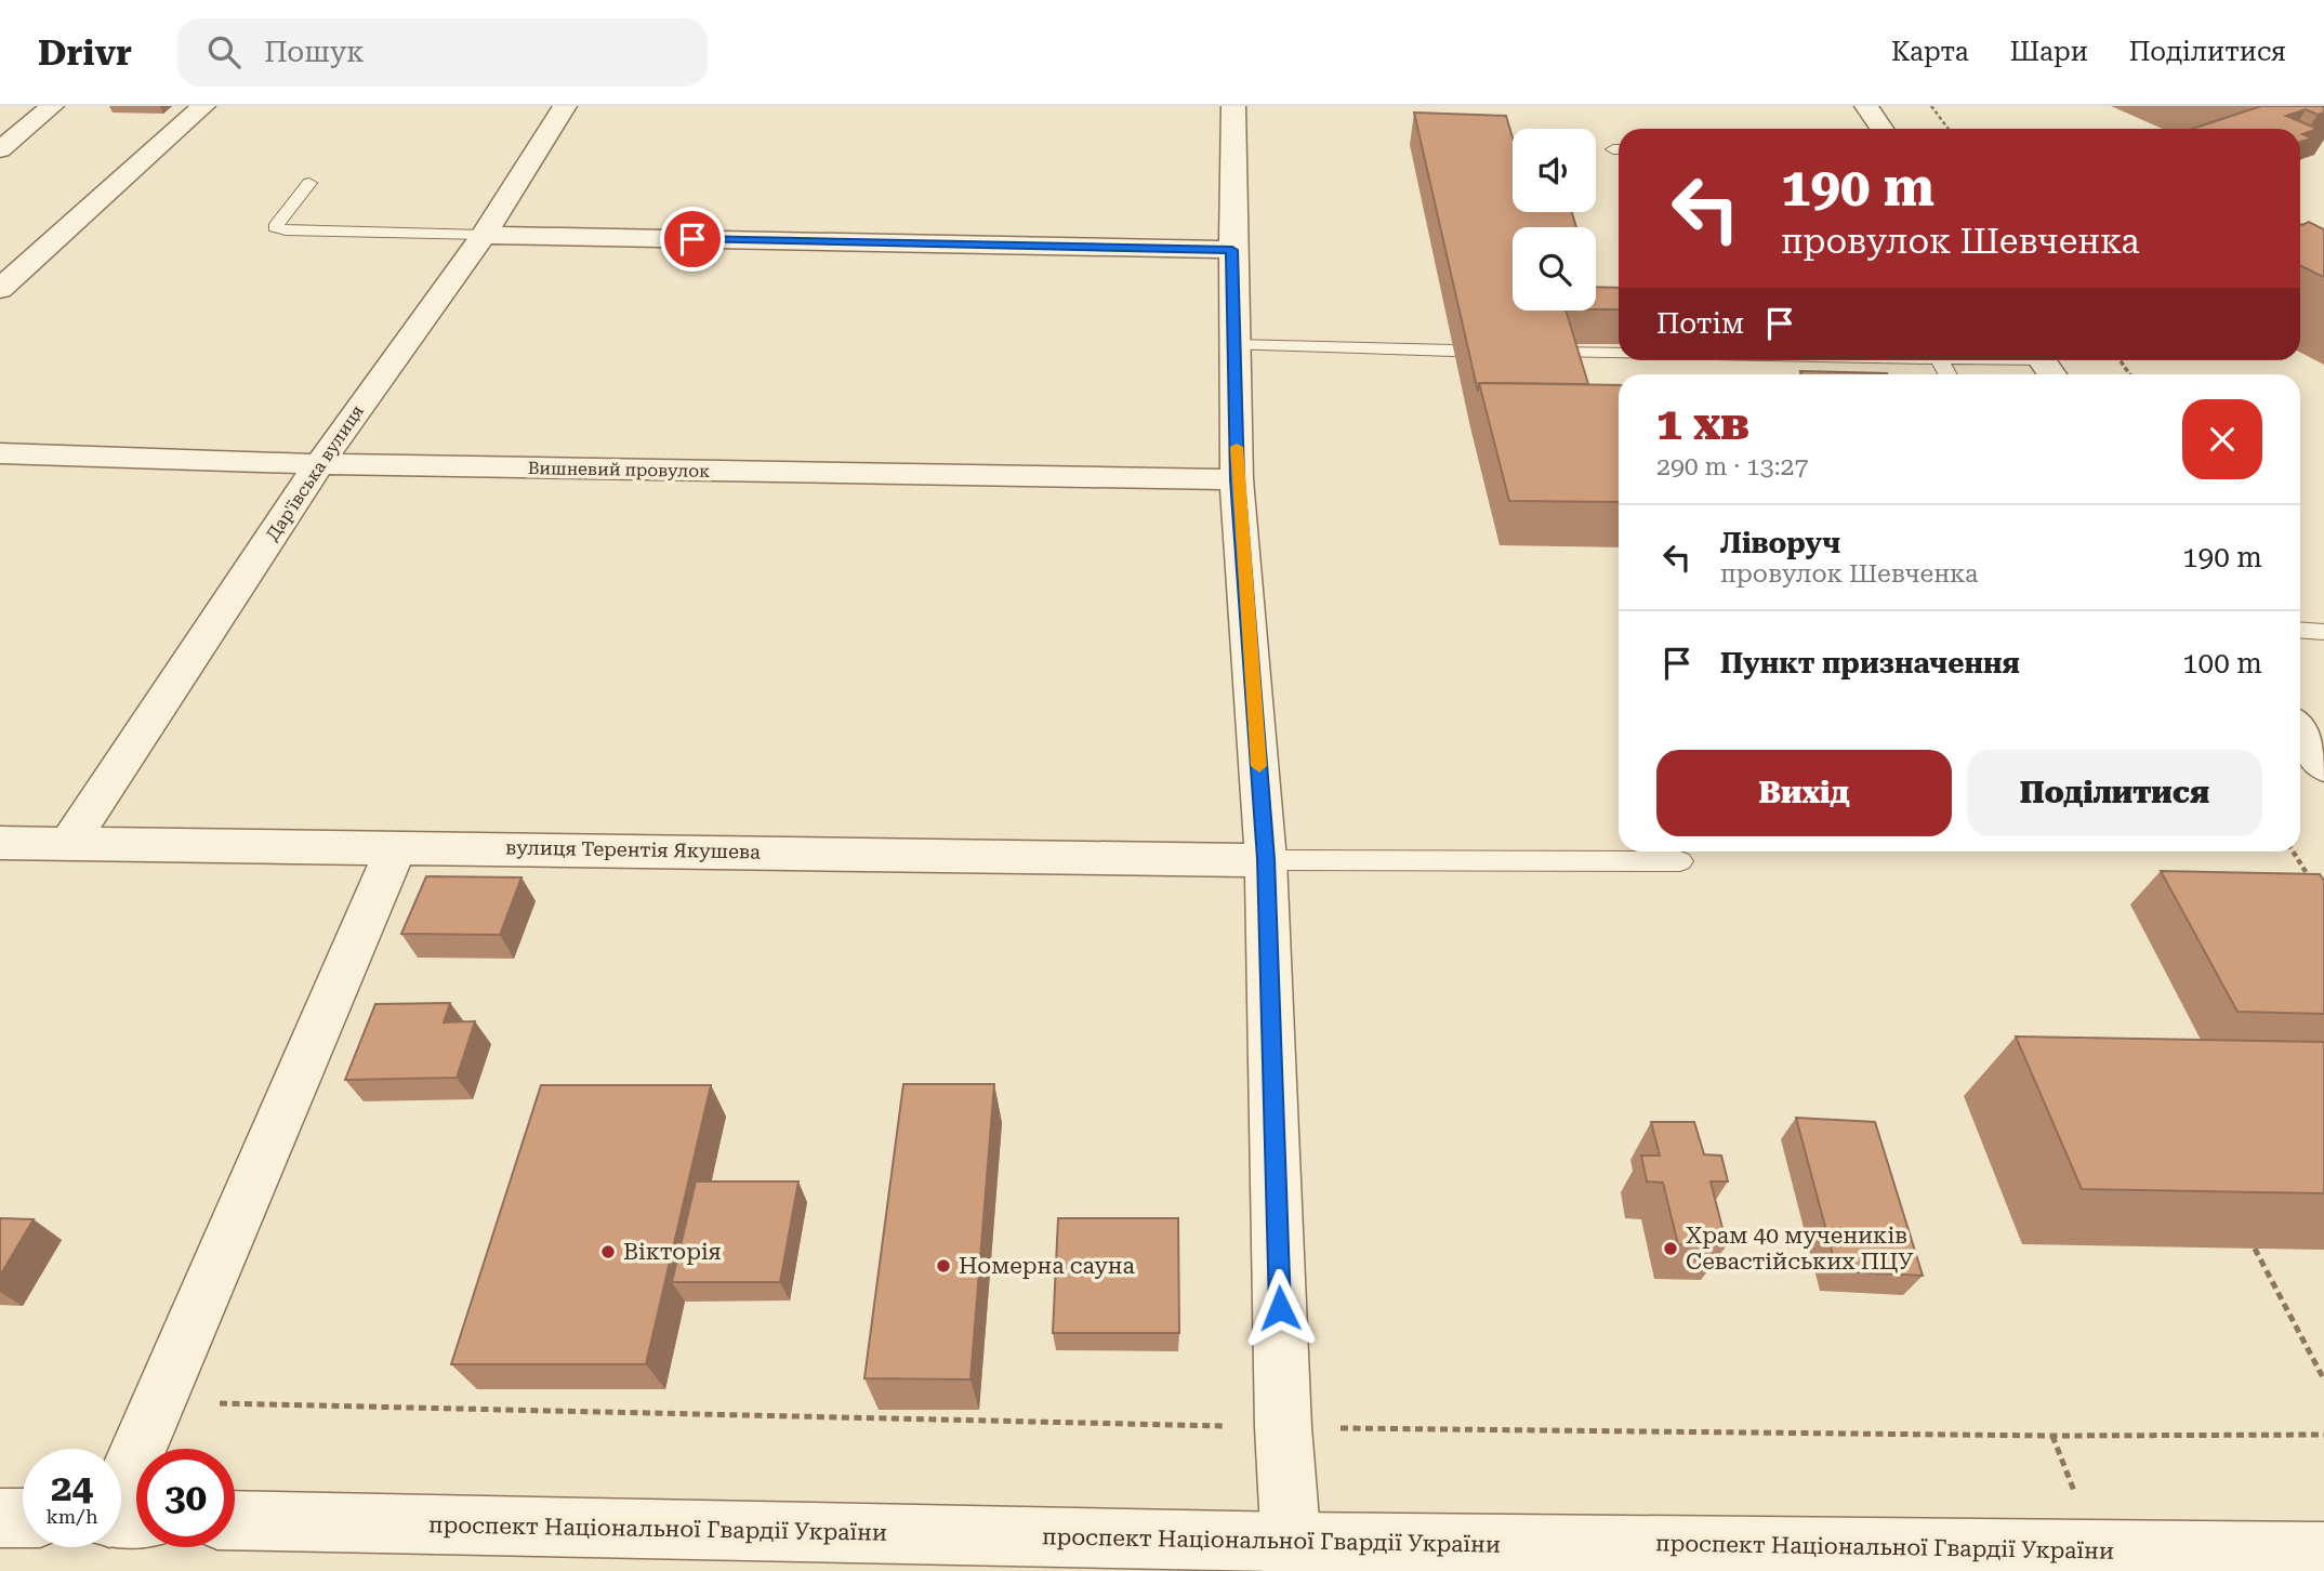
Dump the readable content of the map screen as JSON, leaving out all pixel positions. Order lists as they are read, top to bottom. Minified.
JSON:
{"streets":{"street":["Вишневий провулок","Дар'ївська вулиця","вулиця Терентія Якушева","проспект Національної Гвардії України"]},"crossings":[["Вишневий провулок","Дар'ївська вулиця"],["Дар'ївська вулиця","вулиця Терентія Якушева"]],"places":["Храм 40 мучеників Севастійських ПЦУ","Вікторія","Номерна сауна"],"page":{"header":"Drivr","search":"Пошук","nav":["Карта","Шари","Поділитися"],"turn":["190 m","провулок Шевченка"],"then":"Потім","heading":["1 хв","290 m · 13:27"],"list":[{"name":"Ліворуч","note":"провулок Шевченка","value":"190 m"},{"name":"Пункт призначення","value":"100 m"}],"buttons":["Вихід","Поділитися"],"speed":"24 km/h","limit":"30"}}
